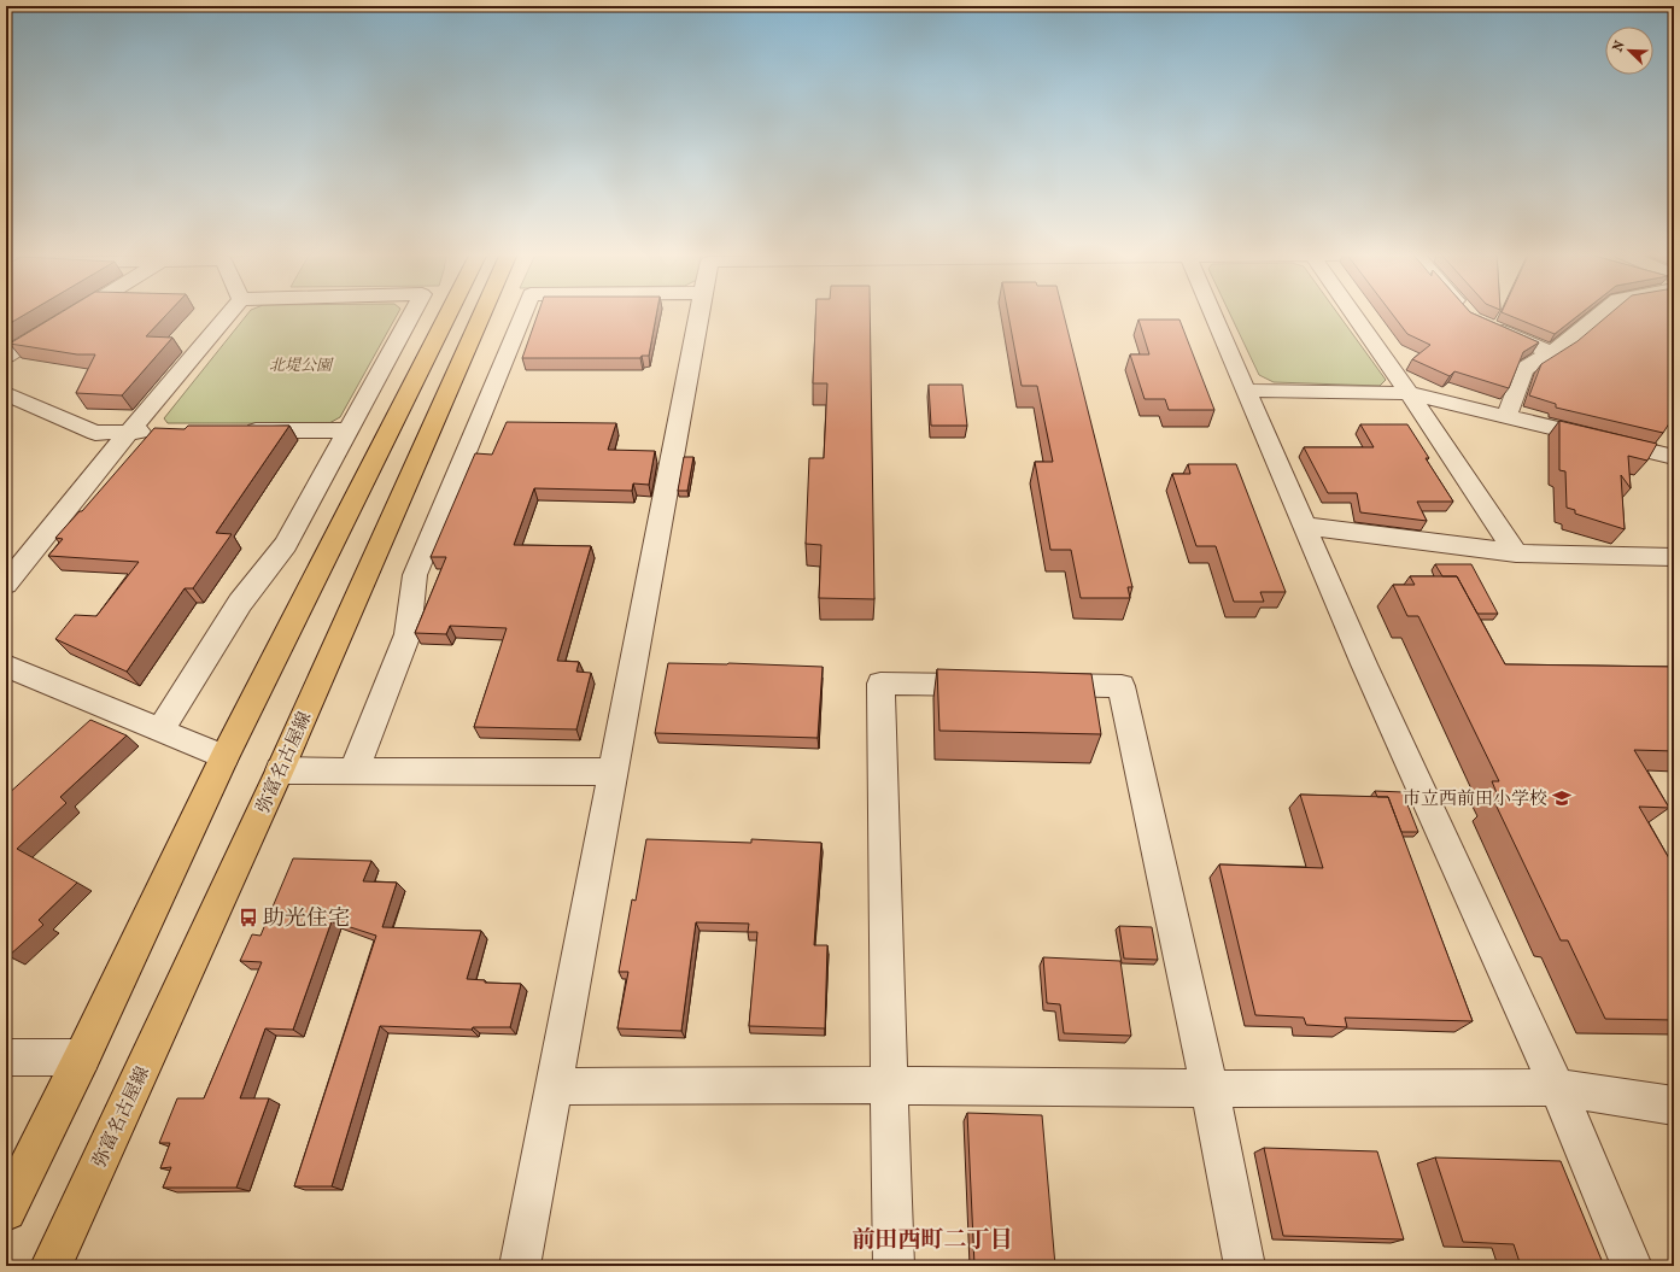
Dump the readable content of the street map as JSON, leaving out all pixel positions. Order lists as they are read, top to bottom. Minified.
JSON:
{"streets":{"main road":["弥富名古屋線"]},"districts":["前田西町二丁目"],"parks":["北堤公園"],"places":{"school or university":["市立西前田小学校"],"bus stop":["助光住宅"]},"north":"top left"}
